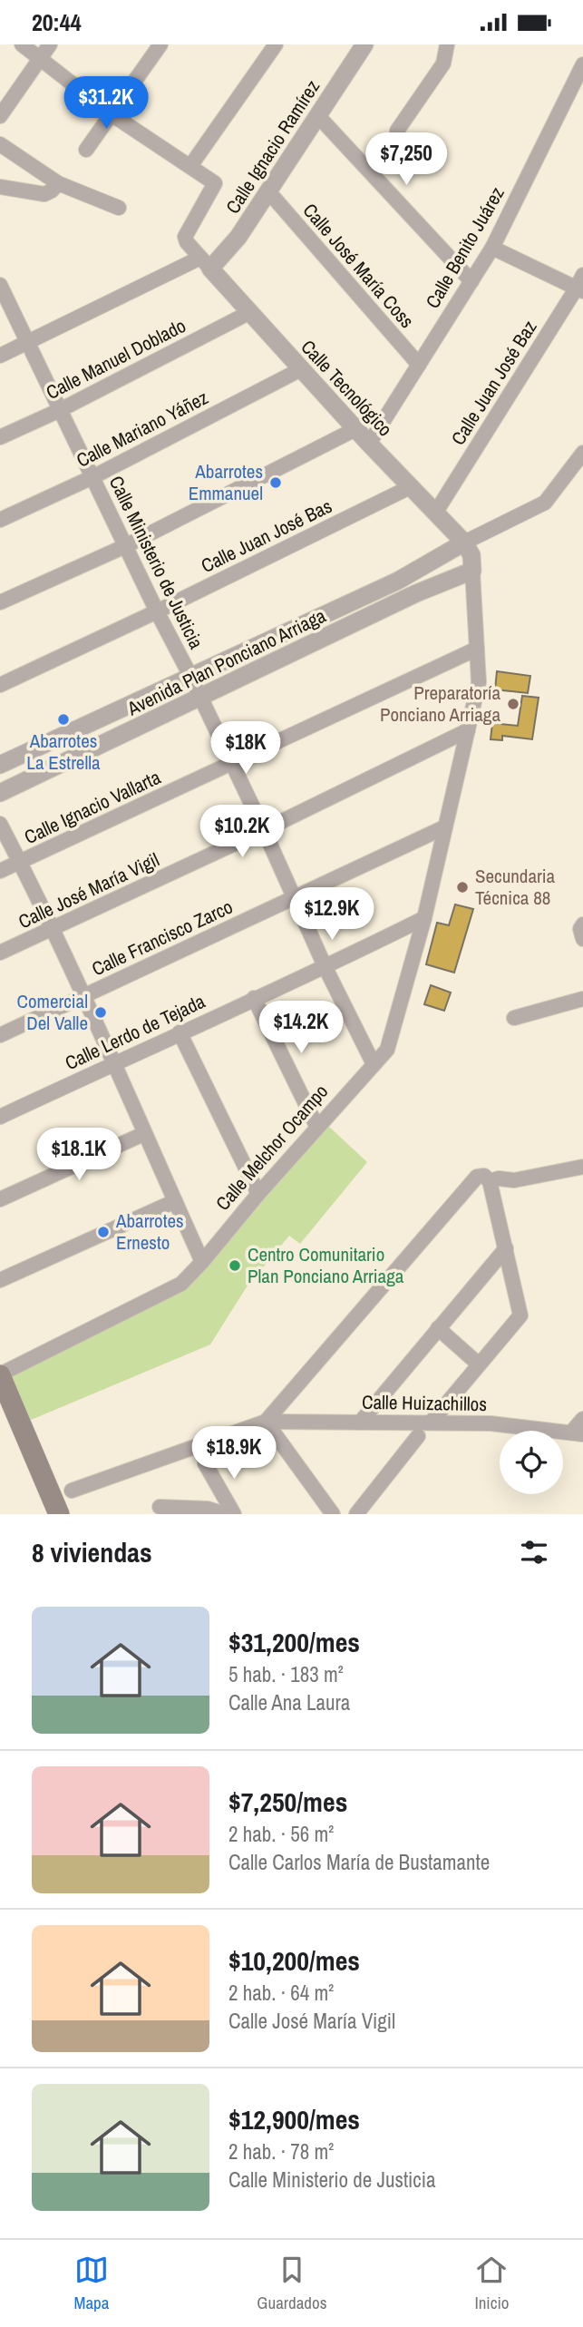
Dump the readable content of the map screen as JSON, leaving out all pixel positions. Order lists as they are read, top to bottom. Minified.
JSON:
{"streets":{"street":["Calle Ignacio Ramírez","Calle Benito Juárez","Calle José María Coss","Calle Manuel Doblado","Calle Juan José Baz","Calle Tecnológico","Calle Mariano Yáñez","Calle Juan José Bas","Calle Ministerio de Justicia","Avenida Plan Ponciano Arriaga","Calle Ignacio Vallarta","Calle José María Vigil","Calle Francisco Zarco","Calle Lerdo de Tejada","Calle Melchor Ocampo","Calle Huizachillos"]},"crossings":[["Calle Ignacio Ramírez","Calle José María Coss"],["Calle Ignacio Ramírez","Calle Tecnológico"],["Calle Ignacio Ramírez","Calle Ministerio de Justicia"],["Calle Benito Juárez","Calle José María Coss"],["Calle Benito Juárez","Calle Tecnológico"],["Calle Manuel Doblado","Calle Tecnológico"],["Calle Manuel Doblado","Calle Ministerio de Justicia"],["Calle Juan José Baz","Calle Tecnológico"],["Calle Tecnológico","Calle Mariano Yáñez"],["Calle Tecnológico","Calle Juan José Bas"],["Calle Tecnológico","Avenida Plan Ponciano Arriaga"],["Calle Tecnológico","Calle Melchor Ocampo"],["Calle Mariano Yáñez","Calle Ministerio de Justicia"],["Calle Juan José Bas","Calle Ministerio de Justicia"],["Calle Ministerio de Justicia","Avenida Plan Ponciano Arriaga"],["Calle Ministerio de Justicia","Calle Ignacio Vallarta"],["Calle Ministerio de Justicia","Calle José María Vigil"],["Calle Ministerio de Justicia","Calle Francisco Zarco"],["Calle Ministerio de Justicia","Calle Lerdo de Tejada"],["Calle Ministerio de Justicia","Calle Melchor Ocampo"],["Avenida Plan Ponciano Arriaga","Calle Melchor Ocampo"],["Calle Ignacio Vallarta","Calle Melchor Ocampo"],["Calle José María Vigil","Calle Melchor Ocampo"],["Calle Francisco Zarco","Calle Melchor Ocampo"],["Calle Lerdo de Tejada","Calle Melchor Ocampo"]],"places":["Abarrotes Emmanuel","Preparatoría Ponciano Arriaga","Abarrotes La Estrella","Secundaria Técnica 88","Comercial Del Valle","Abarrotes Ernesto","Centro Comunitario Plan Ponciano Arriaga"],"page":{"status":"20:44","price":["$31.2K","$7,250","$18K","$10.2K","$12.9K","$14.2K","$18.1K","$18.9K"],"heading":"8 viviendas","list":[{"name":"$31,200/mes","note":"5 hab. · 183 m² · Calle Ana Laura"},{"name":"$7,250/mes","note":"2 hab. · 56 m² · Calle Carlos María de Bustamante"},{"name":"$10,200/mes","note":"2 hab. · 64 m² · Calle José María Vigil"},{"name":"$12,900/mes","note":"2 hab. · 78 m² · Calle Ministerio de Justicia"}],"tabs":["Mapa","Guardados","Inicio"]}}
